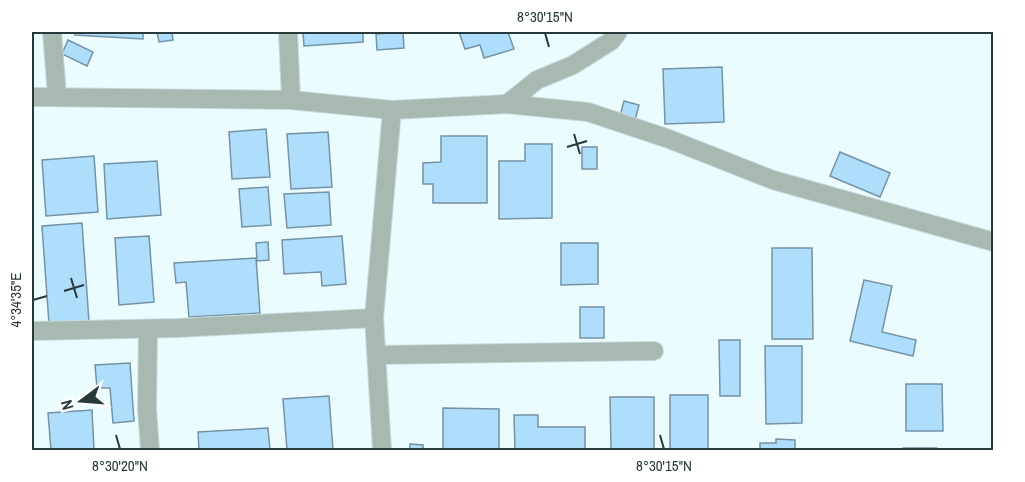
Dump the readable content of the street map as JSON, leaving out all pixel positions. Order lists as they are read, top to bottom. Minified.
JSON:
{"north":"left","coordinates":["8°30'15\"N","4°34'35\"E","8°30'20\"N"]}
